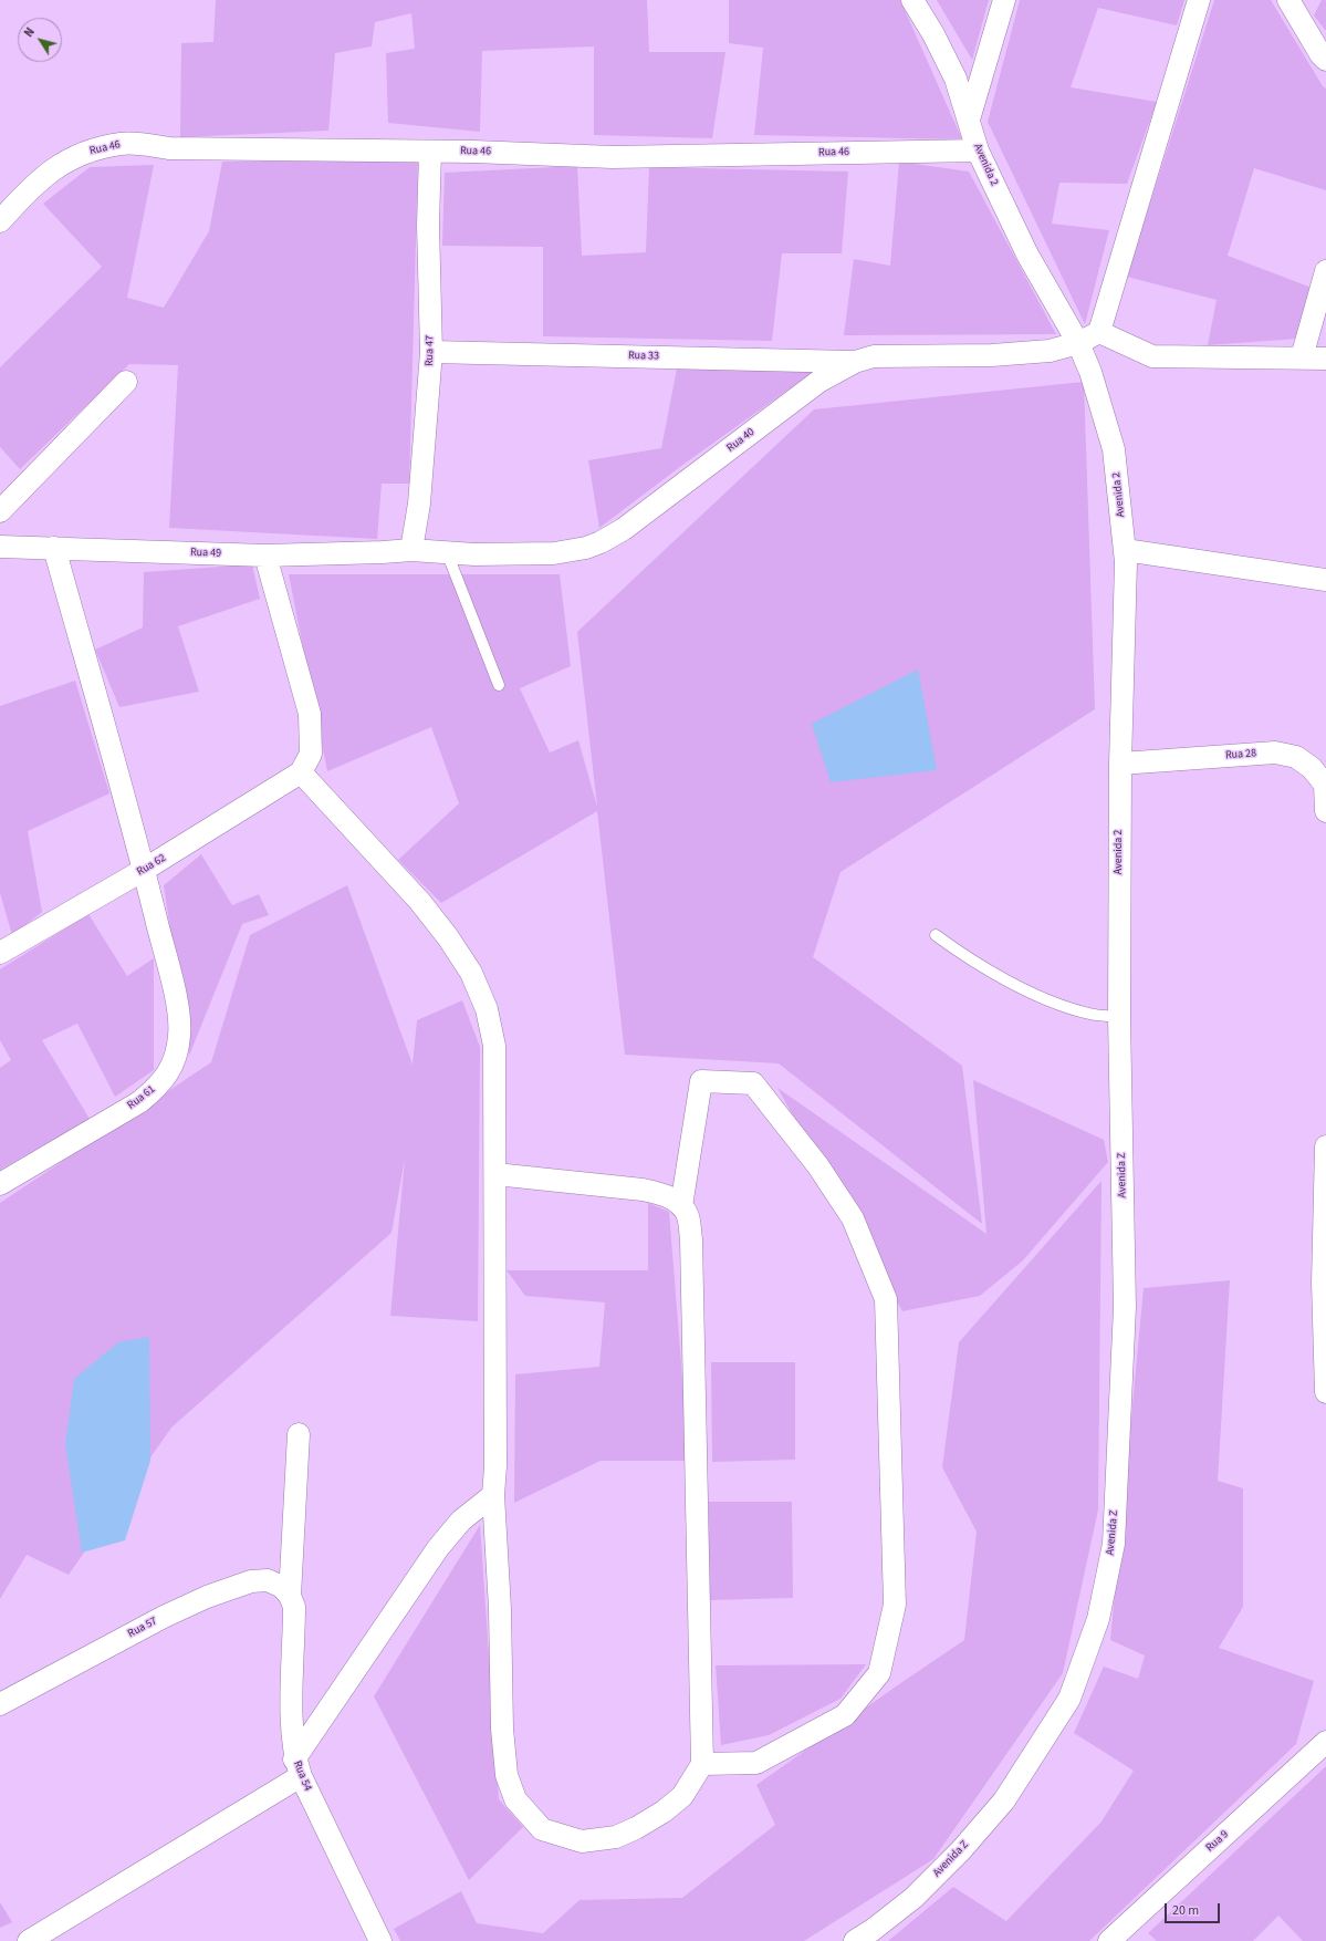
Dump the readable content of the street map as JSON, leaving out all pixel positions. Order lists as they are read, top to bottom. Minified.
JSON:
{"streets":{"street":["Rua 46","Avenida 2","Rua 47","Rua 33","Rua 40","Rua 49","Rua 28","Rua 62","Rua 61","Avenida Z","Rua 57","Rua 54","Rua 9"]},"crossings":[["Rua 46","Avenida 2"],["Rua 46","Rua 47"],["Avenida 2","Rua 40"],["Avenida 2","Rua 28"],["Avenida 2","Avenida Z"],["Rua 47","Rua 33"],["Rua 47","Rua 40"],["Rua 47","Rua 49"],["Rua 33","Rua 40"],["Rua 40","Rua 49"],["Rua 49","Rua 61"],["Rua 62","Rua 61"],["Rua 57","Rua 54"]],"scale_bar":"20 m","north":"top left"}
